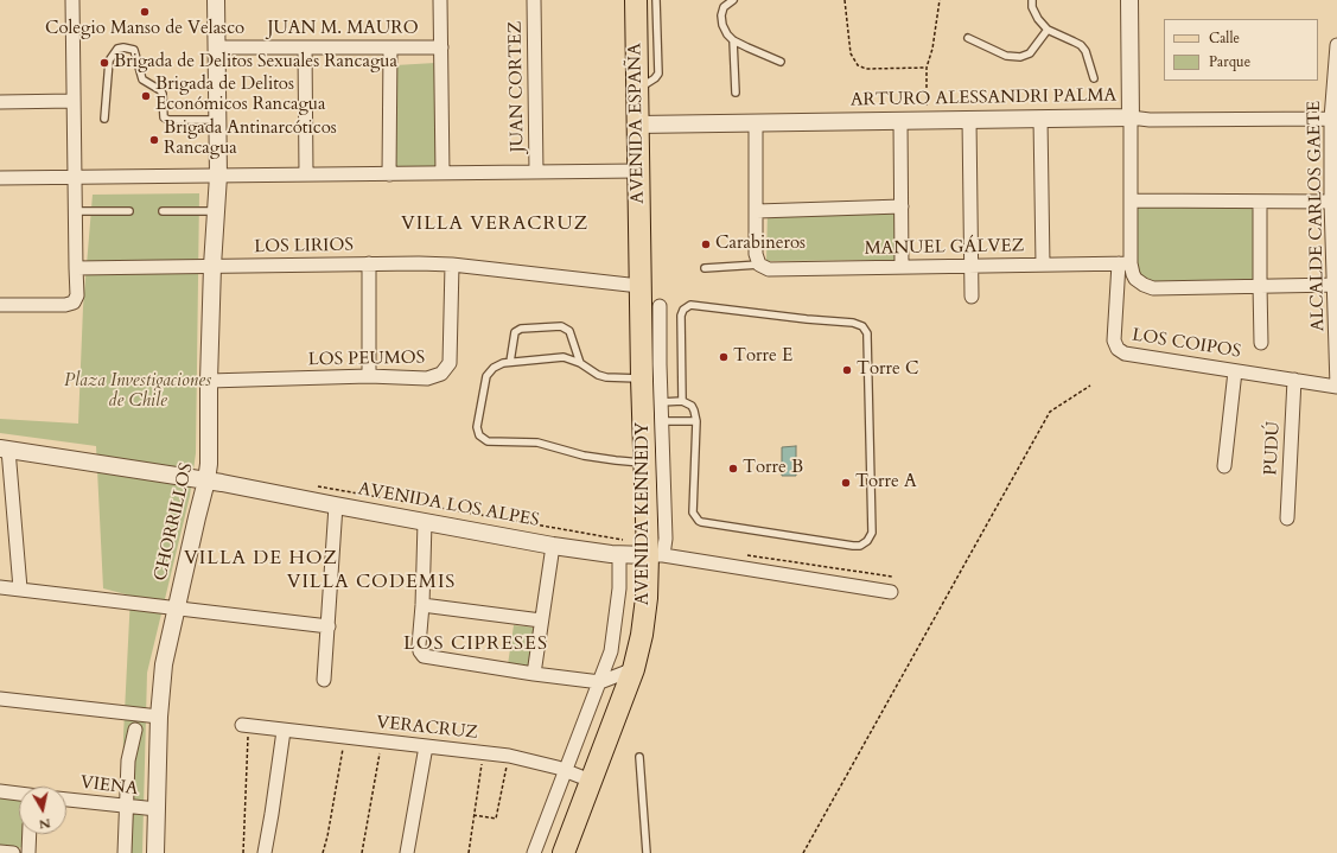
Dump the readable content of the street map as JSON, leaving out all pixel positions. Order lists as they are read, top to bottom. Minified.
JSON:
{"streets":{"main road":["AVENIDA ESPAÑA","AVENIDA KENNEDY"],"street":["JUAN M. MAURO","JUAN CORTEZ","ARTURO ALESSANDRI PALMA","ALCALDE CARLOS GAETE","LOS LIRIOS","MANUEL GÁLVEZ","LOS COIPOS","LOS PEUMOS","PUDÚ","AVENIDA LOS ALPES","CHORRILLOS","VERACRUZ","VIENA"]},"crossings":[["JUAN M. MAURO","CHORRILLOS"],["ARTURO ALESSANDRI PALMA","AVENIDA ESPAÑA"],["ARTURO ALESSANDRI PALMA","ALCALDE CARLOS GAETE"],["AVENIDA ESPAÑA","AVENIDA KENNEDY"],["ALCALDE CARLOS GAETE","LOS COIPOS"],["LOS LIRIOS","LOS PEUMOS"],["LOS LIRIOS","AVENIDA KENNEDY"],["LOS LIRIOS","CHORRILLOS"],["MANUEL GÁLVEZ","LOS COIPOS"],["LOS COIPOS","PUDÚ"],["LOS PEUMOS","CHORRILLOS"],["AVENIDA LOS ALPES","AVENIDA KENNEDY"],["AVENIDA LOS ALPES","CHORRILLOS"],["AVENIDA KENNEDY","VERACRUZ"],["CHORRILLOS","VIENA"]],"districts":["VILLA VERACRUZ","VILLA DE HOZ","VILLA CODEMIS","LOS CIPRESES"],"parks":["Plaza Investigaciones de Chile"],"places":["Colegio Manso de Velasco","Brigada de Delitos Sexuales Rancagua","Brigada de Delitos Económicos Rancagua","Brigada Antinarcóticos Rancagua","Carabineros","Torre E","Torre C","Torre B","Torre A"],"legend":["Calle","Parque"],"north":"bottom"}
